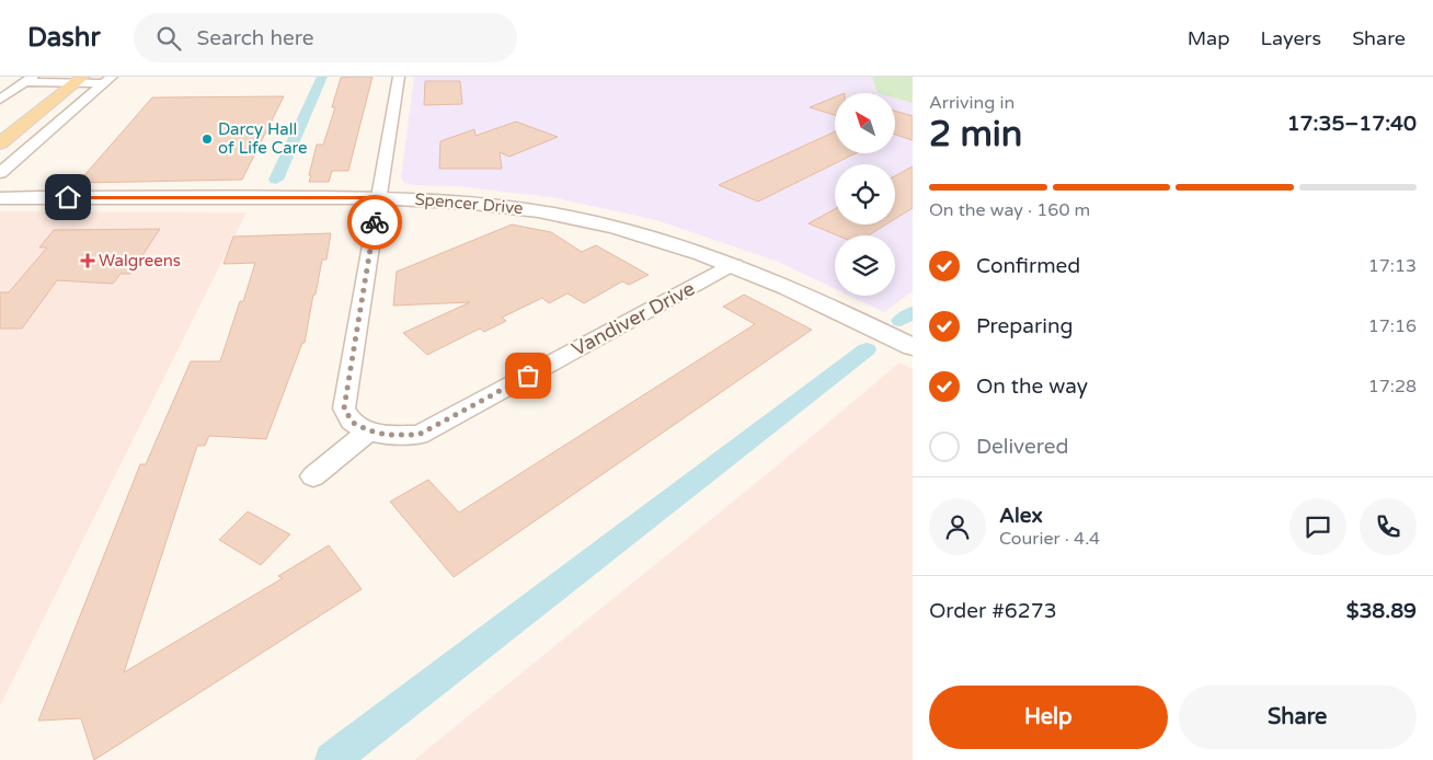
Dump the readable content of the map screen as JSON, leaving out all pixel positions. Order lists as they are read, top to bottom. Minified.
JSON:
{"streets":{"street":["Spencer Drive","Vandiver Drive"]},"crossings":[["Spencer Drive","Vandiver Drive"]],"places":{"other":["Darcy Hall of Life Care"],"health":["Walgreens"]},"north":"top left","page":{"header":"Dashr","search":"Search here","nav":["Map","Layers","Share"],"heading":["2 min","Arriving in","17:35–17:40"],"panel":["Alex","Courier · 4.4","Order #6273","$38.89"],"bar":"On the way · 160 m","list":[["Confirmed","17:13"],["Preparing","17:16"],["On the way","17:28"],"Delivered"],"buttons":["Help","Share"]}}
